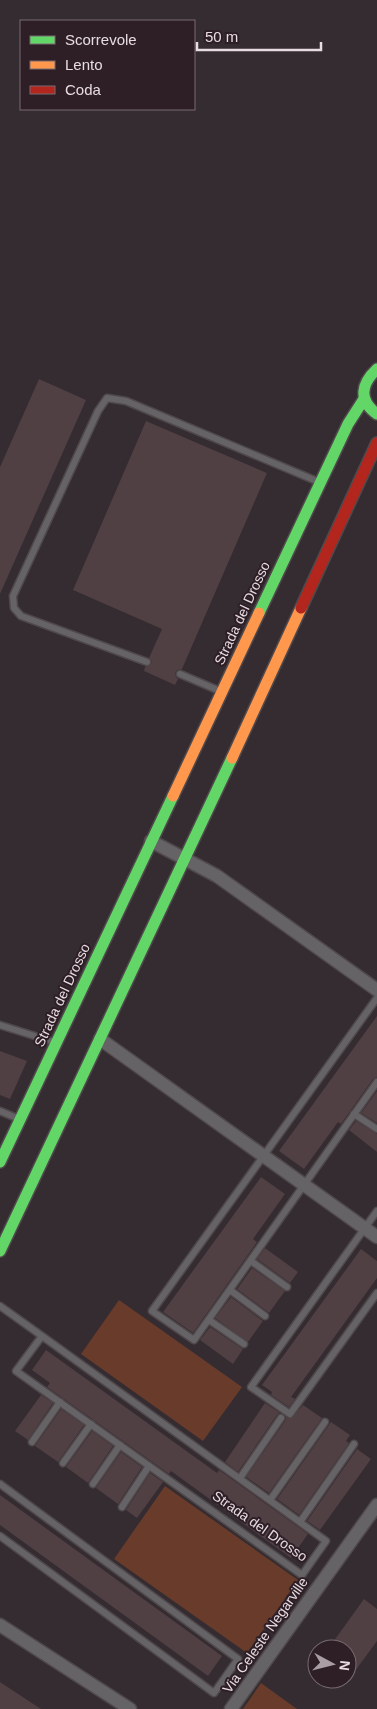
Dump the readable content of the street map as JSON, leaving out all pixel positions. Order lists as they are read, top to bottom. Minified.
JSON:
{"streets":{"street":["Strada del Drosso","Via Celeste Negarville"]},"legend":["Scorrevole","Lento","Coda"],"scale_bar":"50 m","north":"right"}
